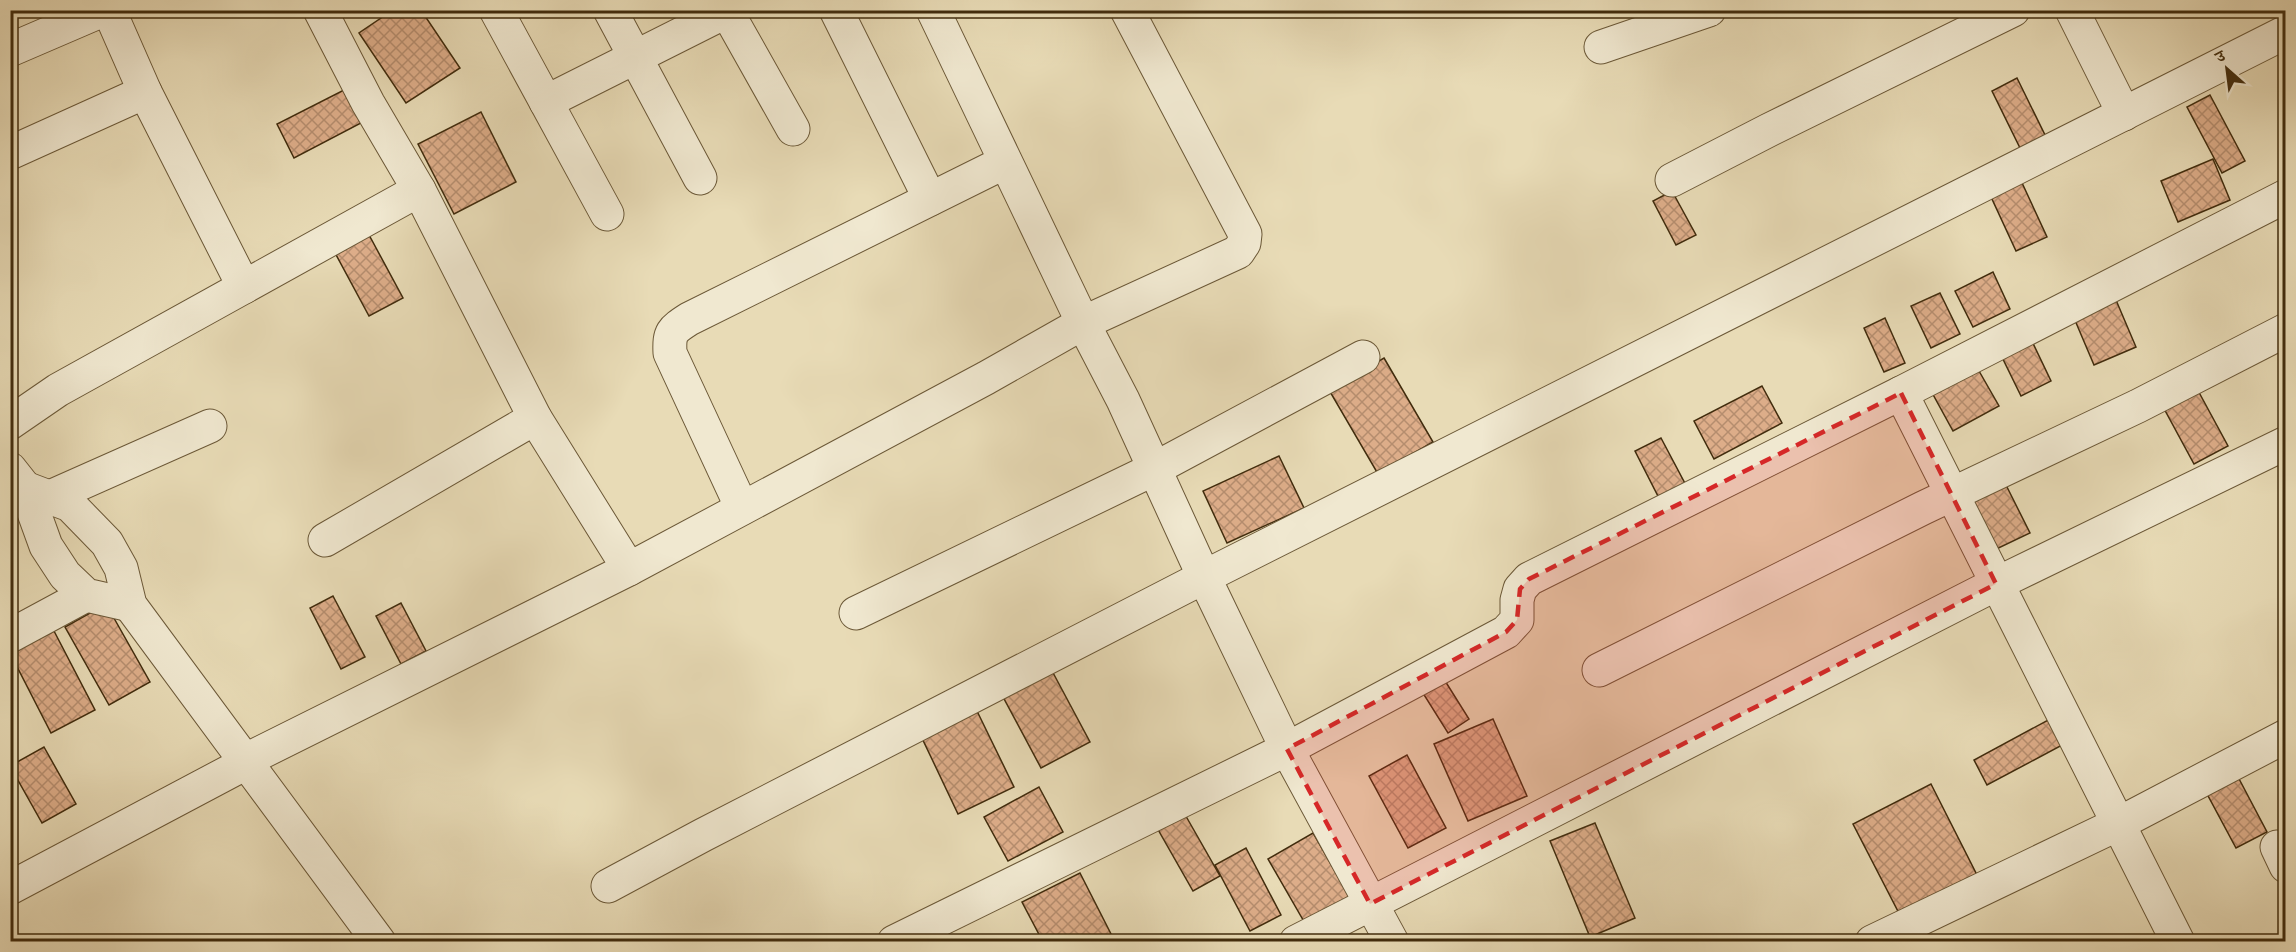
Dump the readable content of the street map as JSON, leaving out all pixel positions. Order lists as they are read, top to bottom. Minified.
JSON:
{"north":"top left"}
